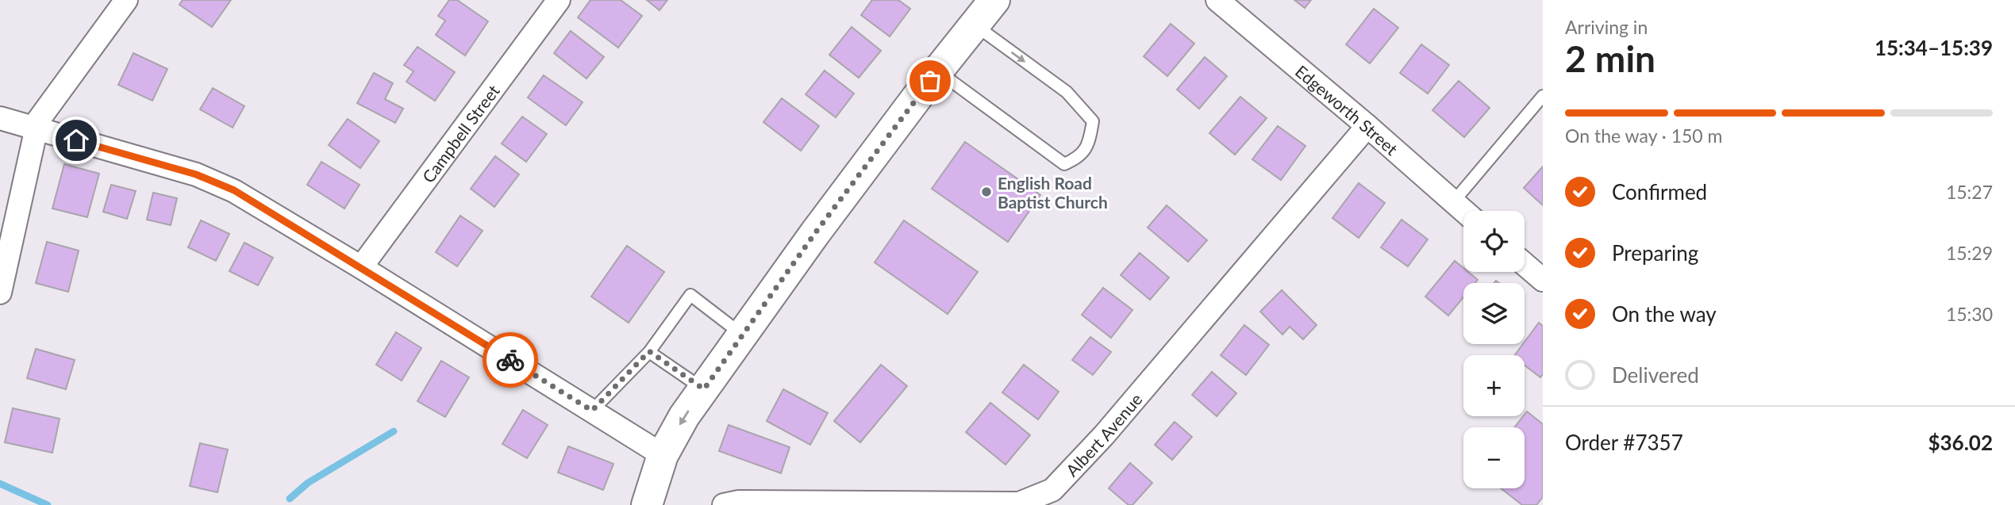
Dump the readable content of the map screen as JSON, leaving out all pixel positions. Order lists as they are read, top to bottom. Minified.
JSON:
{"streets":{"street":["Edgeworth Street","Campbell Street","Albert Avenue"]},"crossings":[["Edgeworth Street","Albert Avenue"]],"places":["English Road Baptist Church"],"page":{"heading":["2 min","Arriving in","15:34–15:39"],"panel":["Order #7357","$36.02"],"bar":"On the way · 150 m","list":[["Confirmed","15:27"],["Preparing","15:29"],["On the way","15:30"],"Delivered"],"map_buttons":["+","−"]}}
